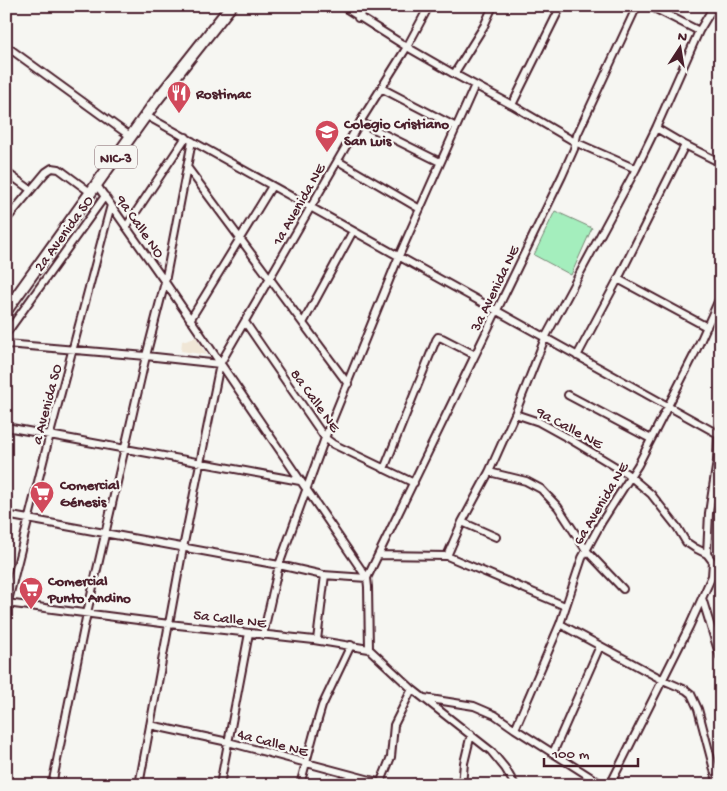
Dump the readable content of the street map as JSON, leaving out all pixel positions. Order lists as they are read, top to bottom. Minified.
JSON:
{"streets":{"main road":["NIC-3"],"street":["1a Avenida NE","9a Calle NO","2a Avenida SO","3a Avenida NE","8a Calle NE","a Avenida SO","9a Calle NE","6a Avenida NE","5a Calle NE","4a Calle NE"]},"crossings":[["NIC-3","9a Calle NO"],["1a Avenida NE","9a Calle NO"],["1a Avenida NE","8a Calle NE"],["1a Avenida NE","5a Calle NE"],["1a Avenida NE","4a Calle NE"],["9a Calle NO","2a Avenida SO"],["9a Calle NO","3a Avenida NE"],["9a Calle NO","a Avenida SO"],["3a Avenida NE","8a Calle NE"],["a Avenida SO","5a Calle NE"],["9a Calle NE","6a Avenida NE"]],"places":{"restaurant":["Rostimac"],"school or university":["Colegio Cristiano San Luis"],"supermarket":["Comercial Génesis","Comercial Punto Andino"]},"scale_bar":"100 m","north":"top"}
